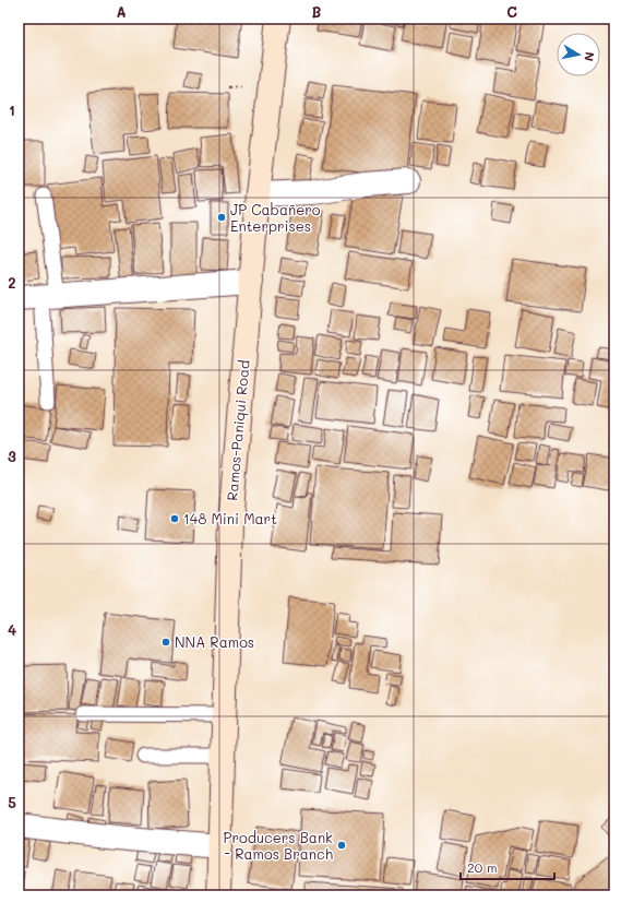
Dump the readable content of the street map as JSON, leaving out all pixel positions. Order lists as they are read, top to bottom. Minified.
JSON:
{"streets":{"main road":["Ramos-Paniqui Road"]},"places":["JP Cabañero Enterprises","148 Mini Mart","NNA Ramos","Producers Bank - Ramos Branch"],"scale_bar":"20 m","north":"right","grid":{"columns":["A","B","C"],"rows":["1","2","3","4","5"]}}
